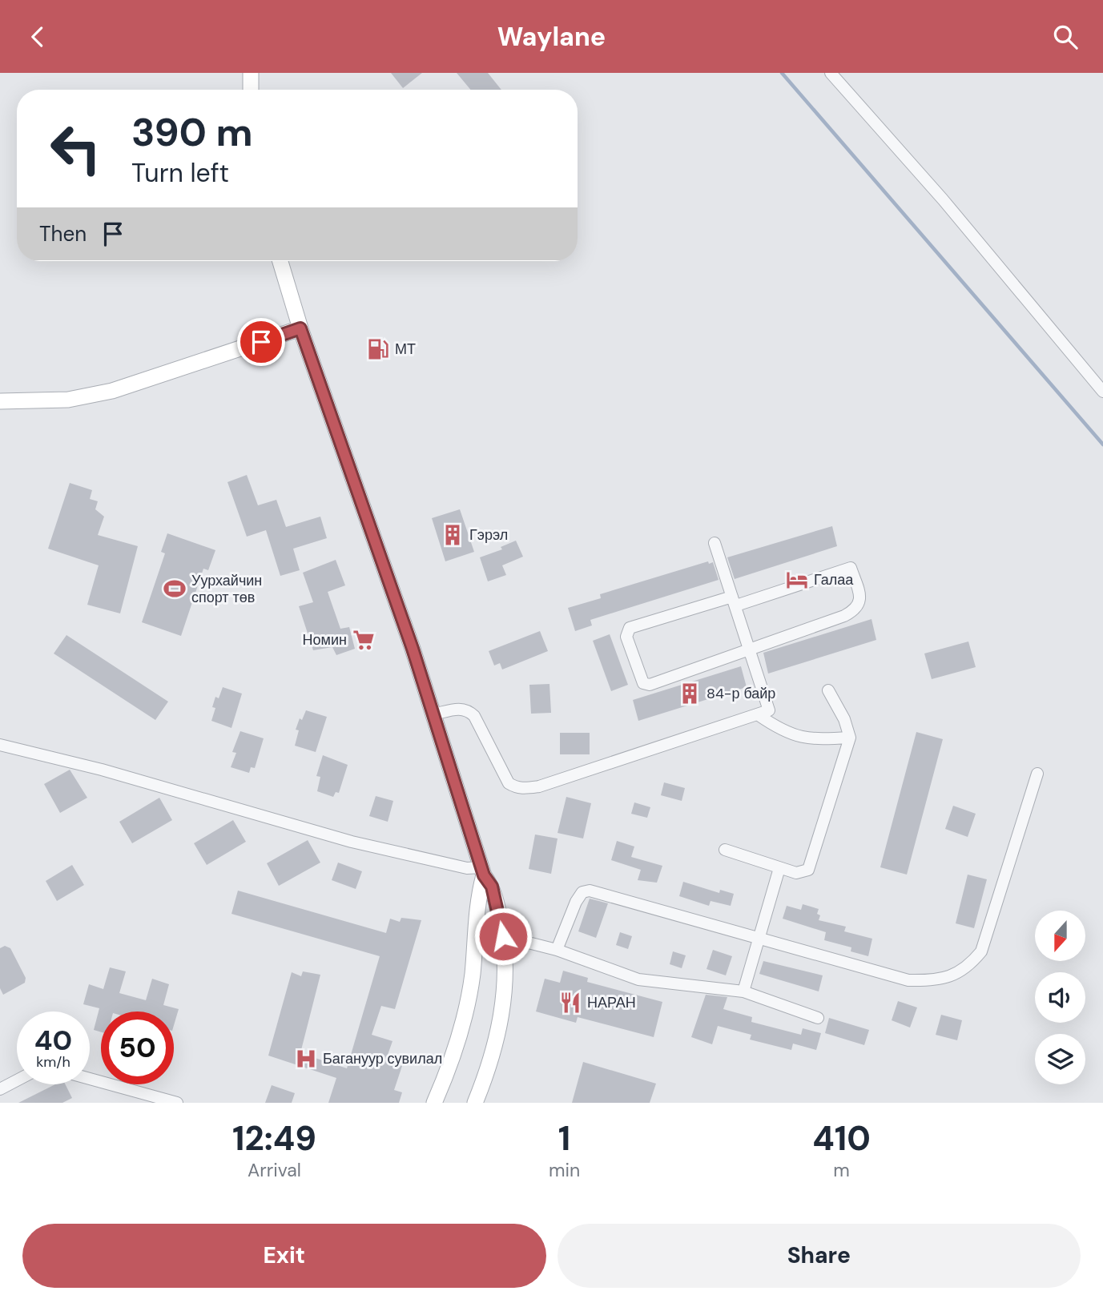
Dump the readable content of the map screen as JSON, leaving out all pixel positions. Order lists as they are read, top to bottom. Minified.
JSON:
{"places":{"fuel station":["МТ"],"building":["Гэрэл","84-р байр"],"hotel":["Галаа"],"sports":["Уурхайчин спорт төв"],"supermarket":["Номин"],"restaurant":["НАРАН"],"hospital":["Багануур сувилал"]},"north":"bottom","page":{"header":"Waylane","turn":["390 m","Turn left"],"then":"Then","speed":"40 km/h","limit":"50","eta":["12:49","Arrival","1","min","410","m"],"buttons":["Exit","Share"]}}
